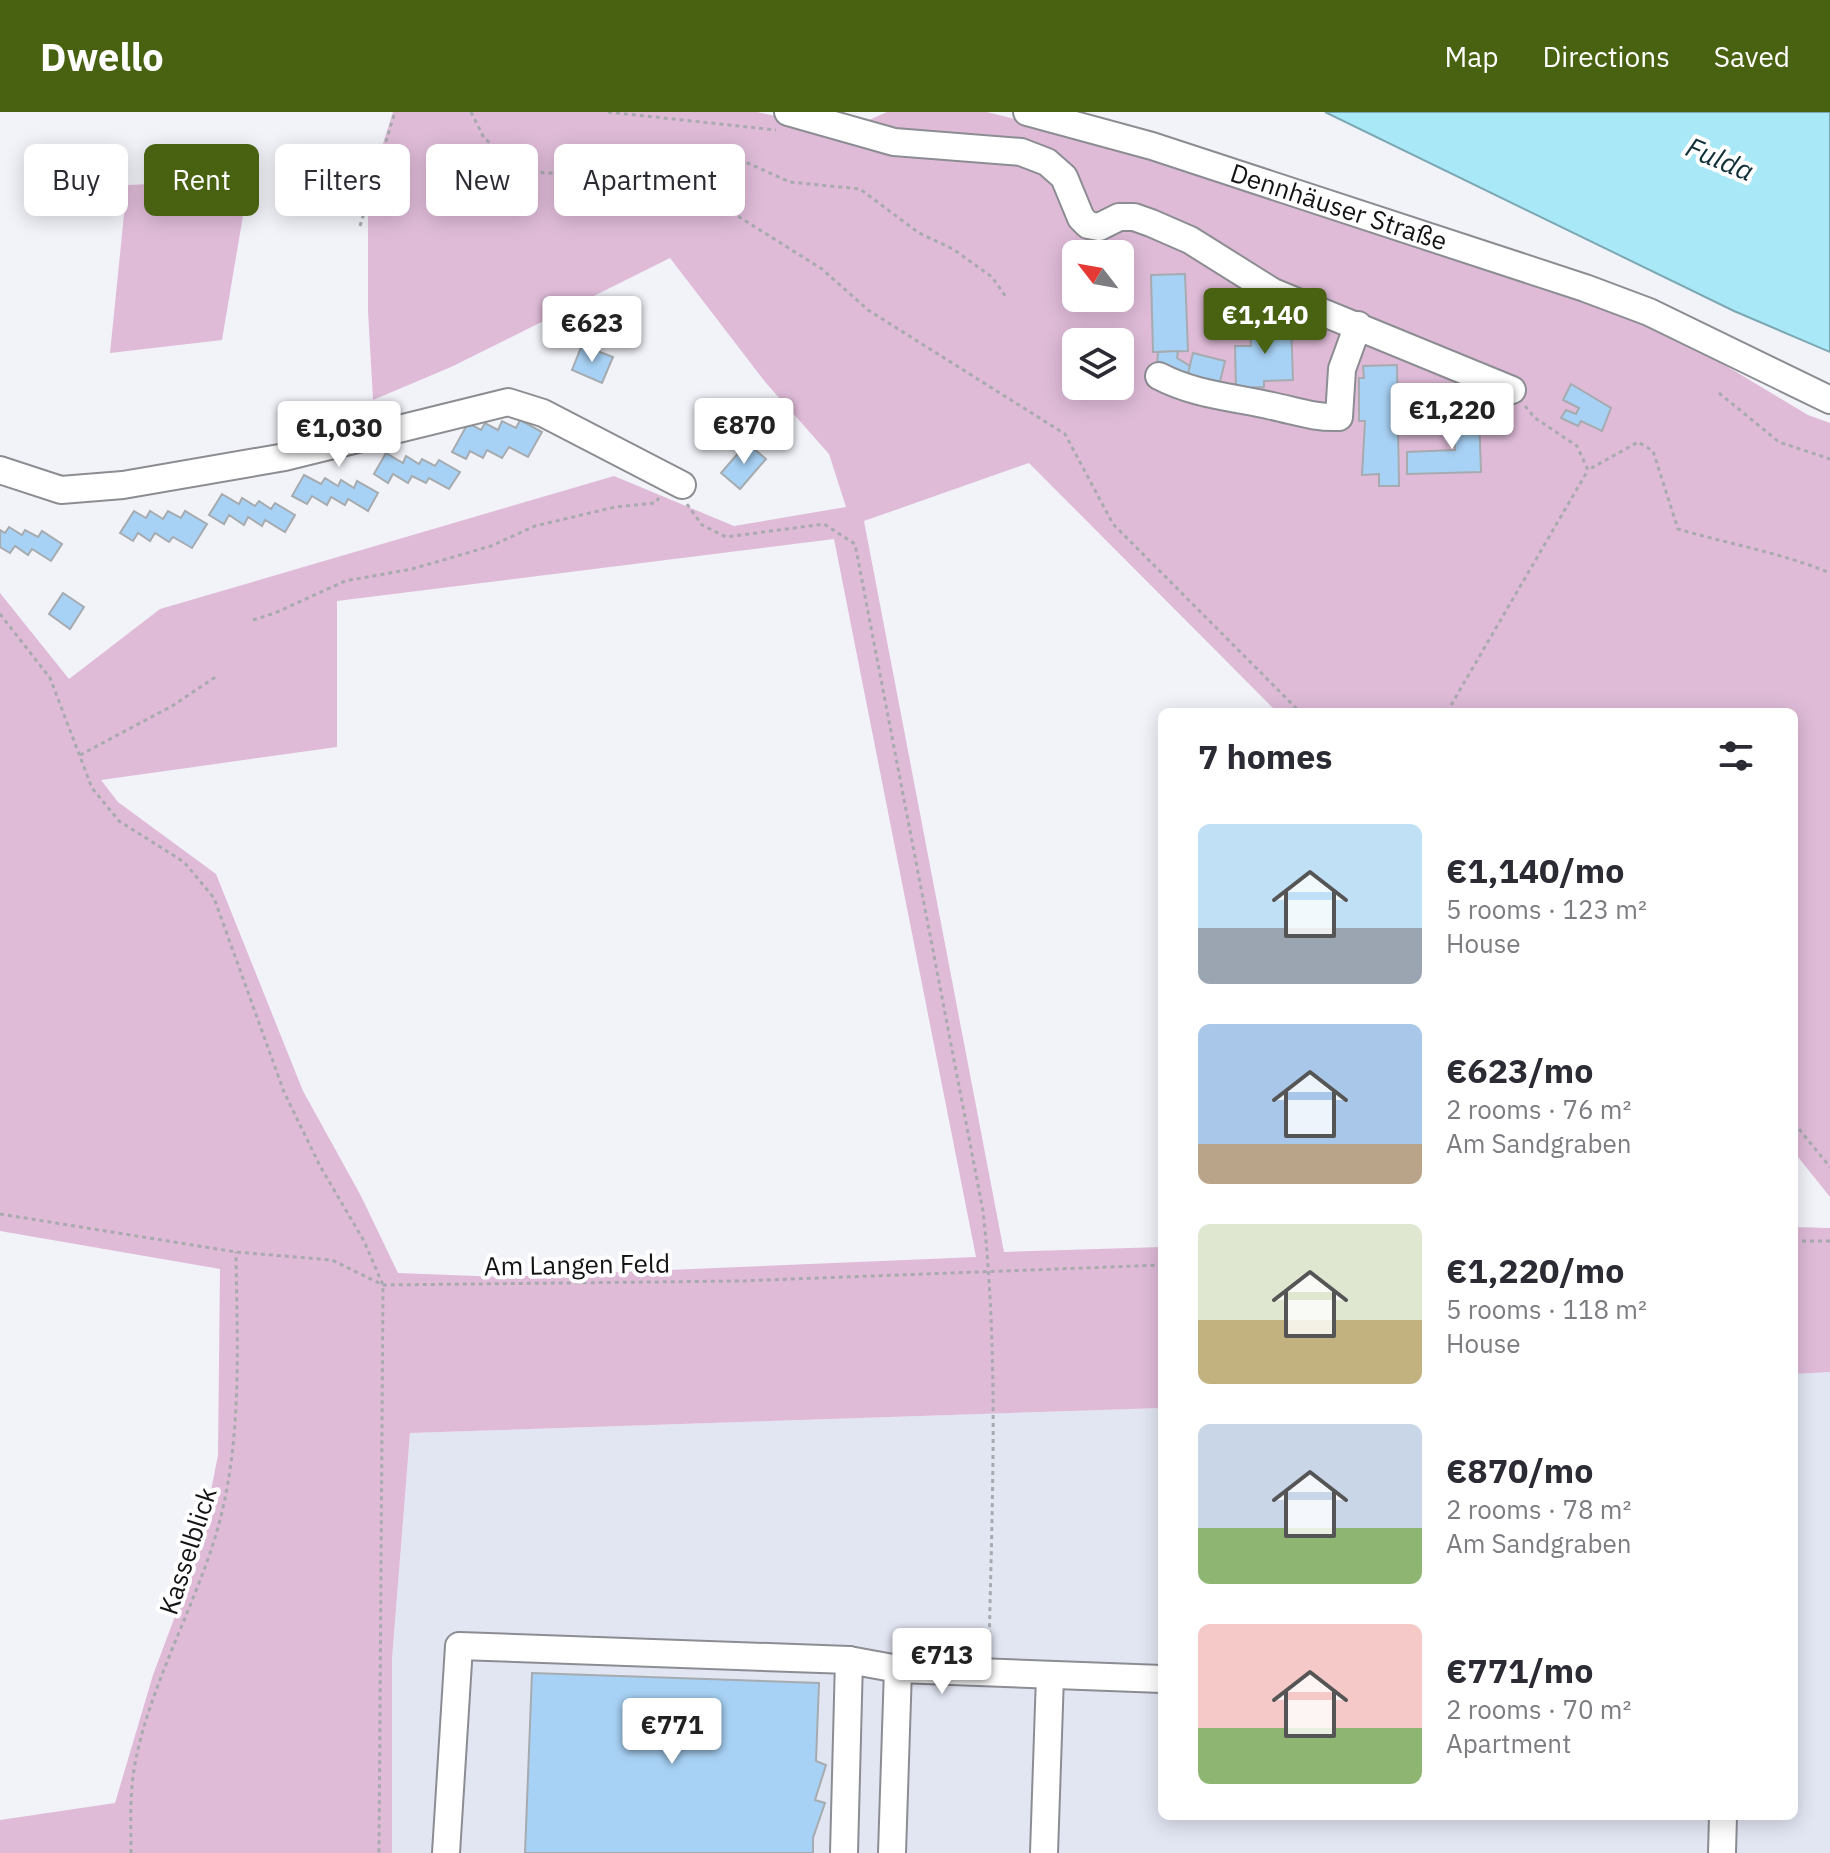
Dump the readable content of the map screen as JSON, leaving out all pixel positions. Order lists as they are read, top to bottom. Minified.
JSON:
{"streets":{"street":["Dennhäuser Straße"],"path":["Am Langen Feld","Kasselblick"]},"crossings":[["Am Langen Feld","Kasselblick"]],"water":["Fulda"],"north":"top left","page":{"header":"Dwello","nav":["Map","Directions","Saved"],"chip":["Buy","Rent","Filters","New","Apartment"],"price":["€1,140","€623","€1,220","€870","€1,030","€713","€771"],"heading":"7 homes","list":[{"name":"€1,140/mo","note":"5 rooms · 123 m² · House"},{"name":"€623/mo","note":"2 rooms · 76 m² · Am Sandgraben"},{"name":"€1,220/mo","note":"5 rooms · 118 m² · House"},{"name":"€870/mo","note":"2 rooms · 78 m² · Am Sandgraben"},{"name":"€771/mo","note":"2 rooms · 70 m² · Apartment"}]}}
